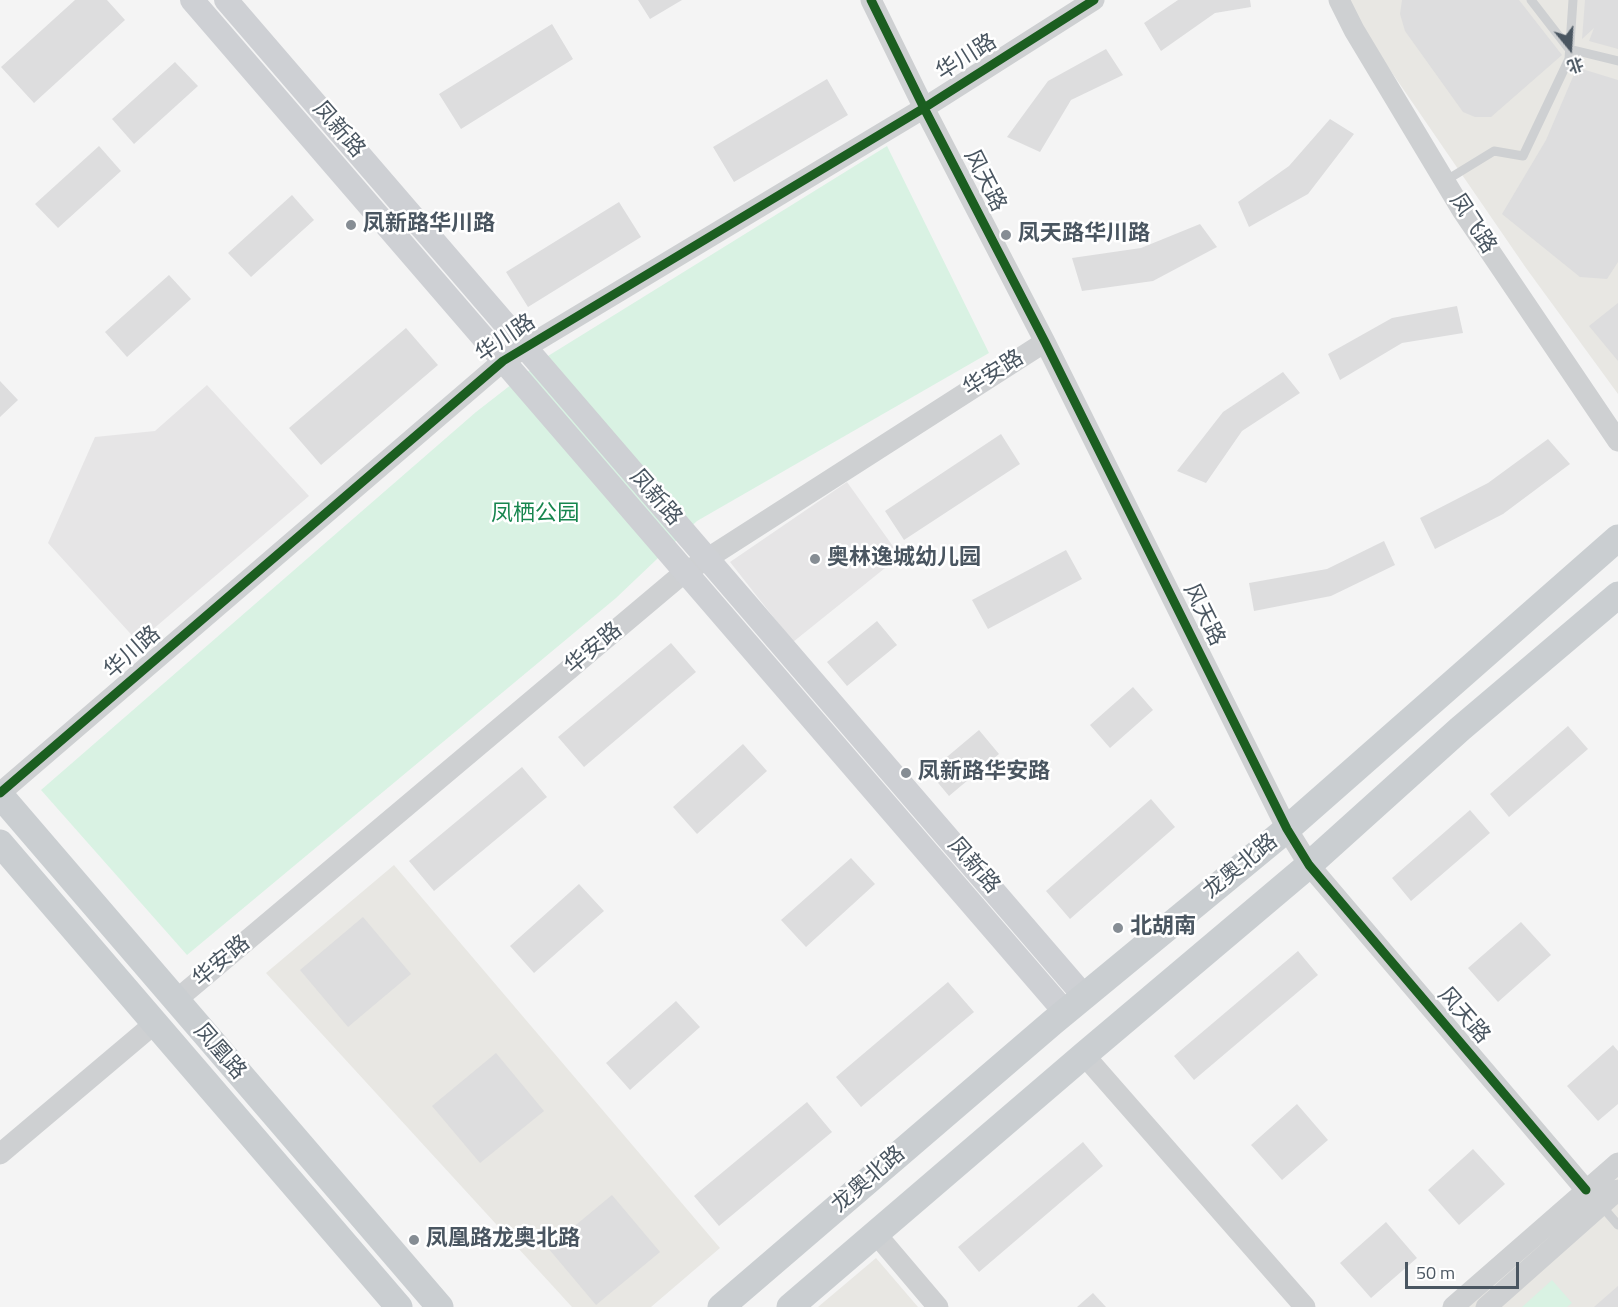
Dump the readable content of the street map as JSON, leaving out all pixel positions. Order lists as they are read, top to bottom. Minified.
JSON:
{"streets":{"main road":["凤新路","龙奥北路","凤凰路"],"street":["华川路","风天路","凤飞路","华安路"]},"crossings":[["华川路","凤新路"],["华川路","风天路"],["华川路","凤凰路"],["凤新路","华安路"],["凤新路","龙奥北路"],["风天路","华安路"],["风天路","龙奥北路"],["华安路","凤凰路"]],"parks":["凤栖公园"],"places":["凤新路华川路","凤天路华川路","奥林逸城幼儿园","凤新路华安路","北胡南","凤凰路龙奥北路"],"scale_bar":"50 m","north":"bottom"}
